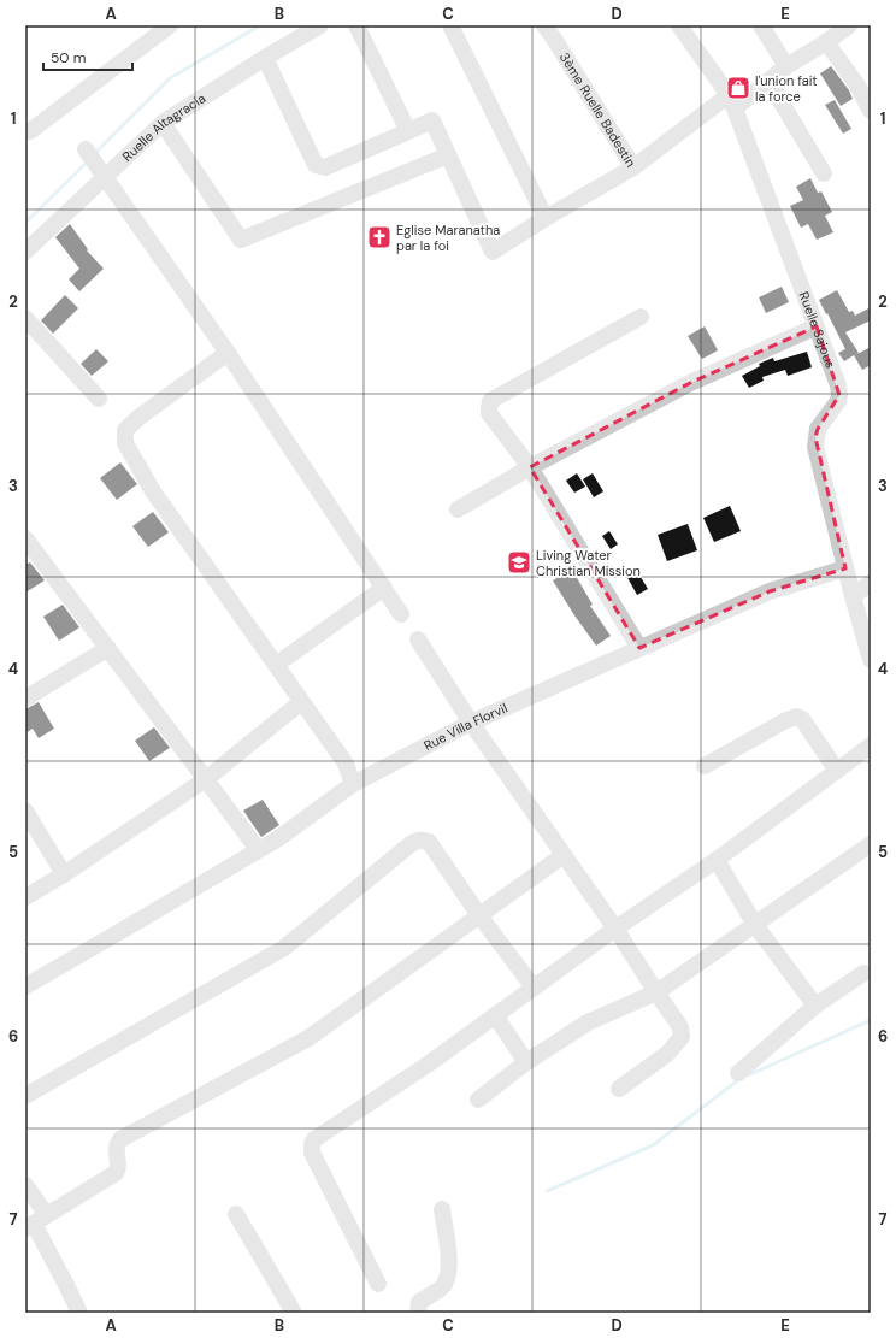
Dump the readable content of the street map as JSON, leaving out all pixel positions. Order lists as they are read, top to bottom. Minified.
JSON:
{"streets":{"street":["3ème Ruelle Badestin","Ruelle Altagracia","Ruelle Sajous","Rue Villa Florvil"]},"crossings":[["3ème Ruelle Badestin","Ruelle Sajous"],["Ruelle Sajous","Rue Villa Florvil"]],"places":{"shop":["l'union fait la force"],"church":["Eglise Maranatha par la foi"],"school or university":["Living Water Christian Mission"]},"scale_bar":"50 m","grid":{"columns":["A","B","C","D","E"],"rows":["1","2","3","4","5","6","7"]}}
